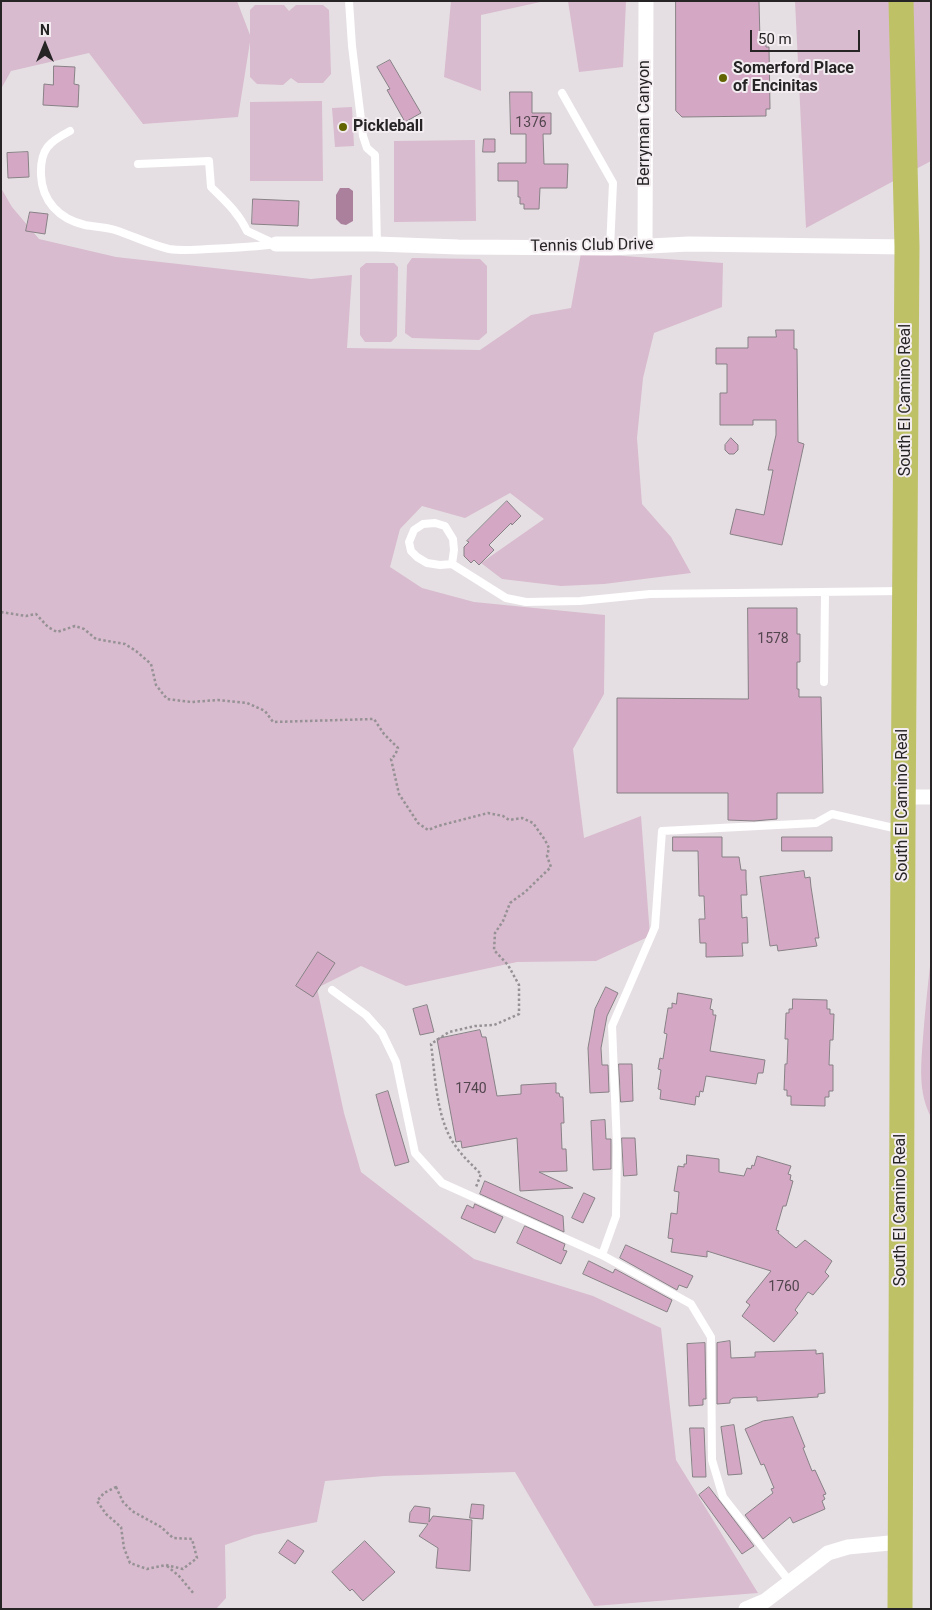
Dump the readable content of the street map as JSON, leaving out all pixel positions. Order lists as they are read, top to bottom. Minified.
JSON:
{"streets":{"main road":["South El Camino Real"],"street":["Berryman Canyon","Tennis Club Drive"]},"crossings":[["Berryman Canyon","Tennis Club Drive"],["Tennis Club Drive","South El Camino Real"]],"places":["Somerford Place of Encinitas","Pickleball"],"house_numbers":["1376","1578","1740","1760"],"scale_bar":"50 m","north":"top"}
